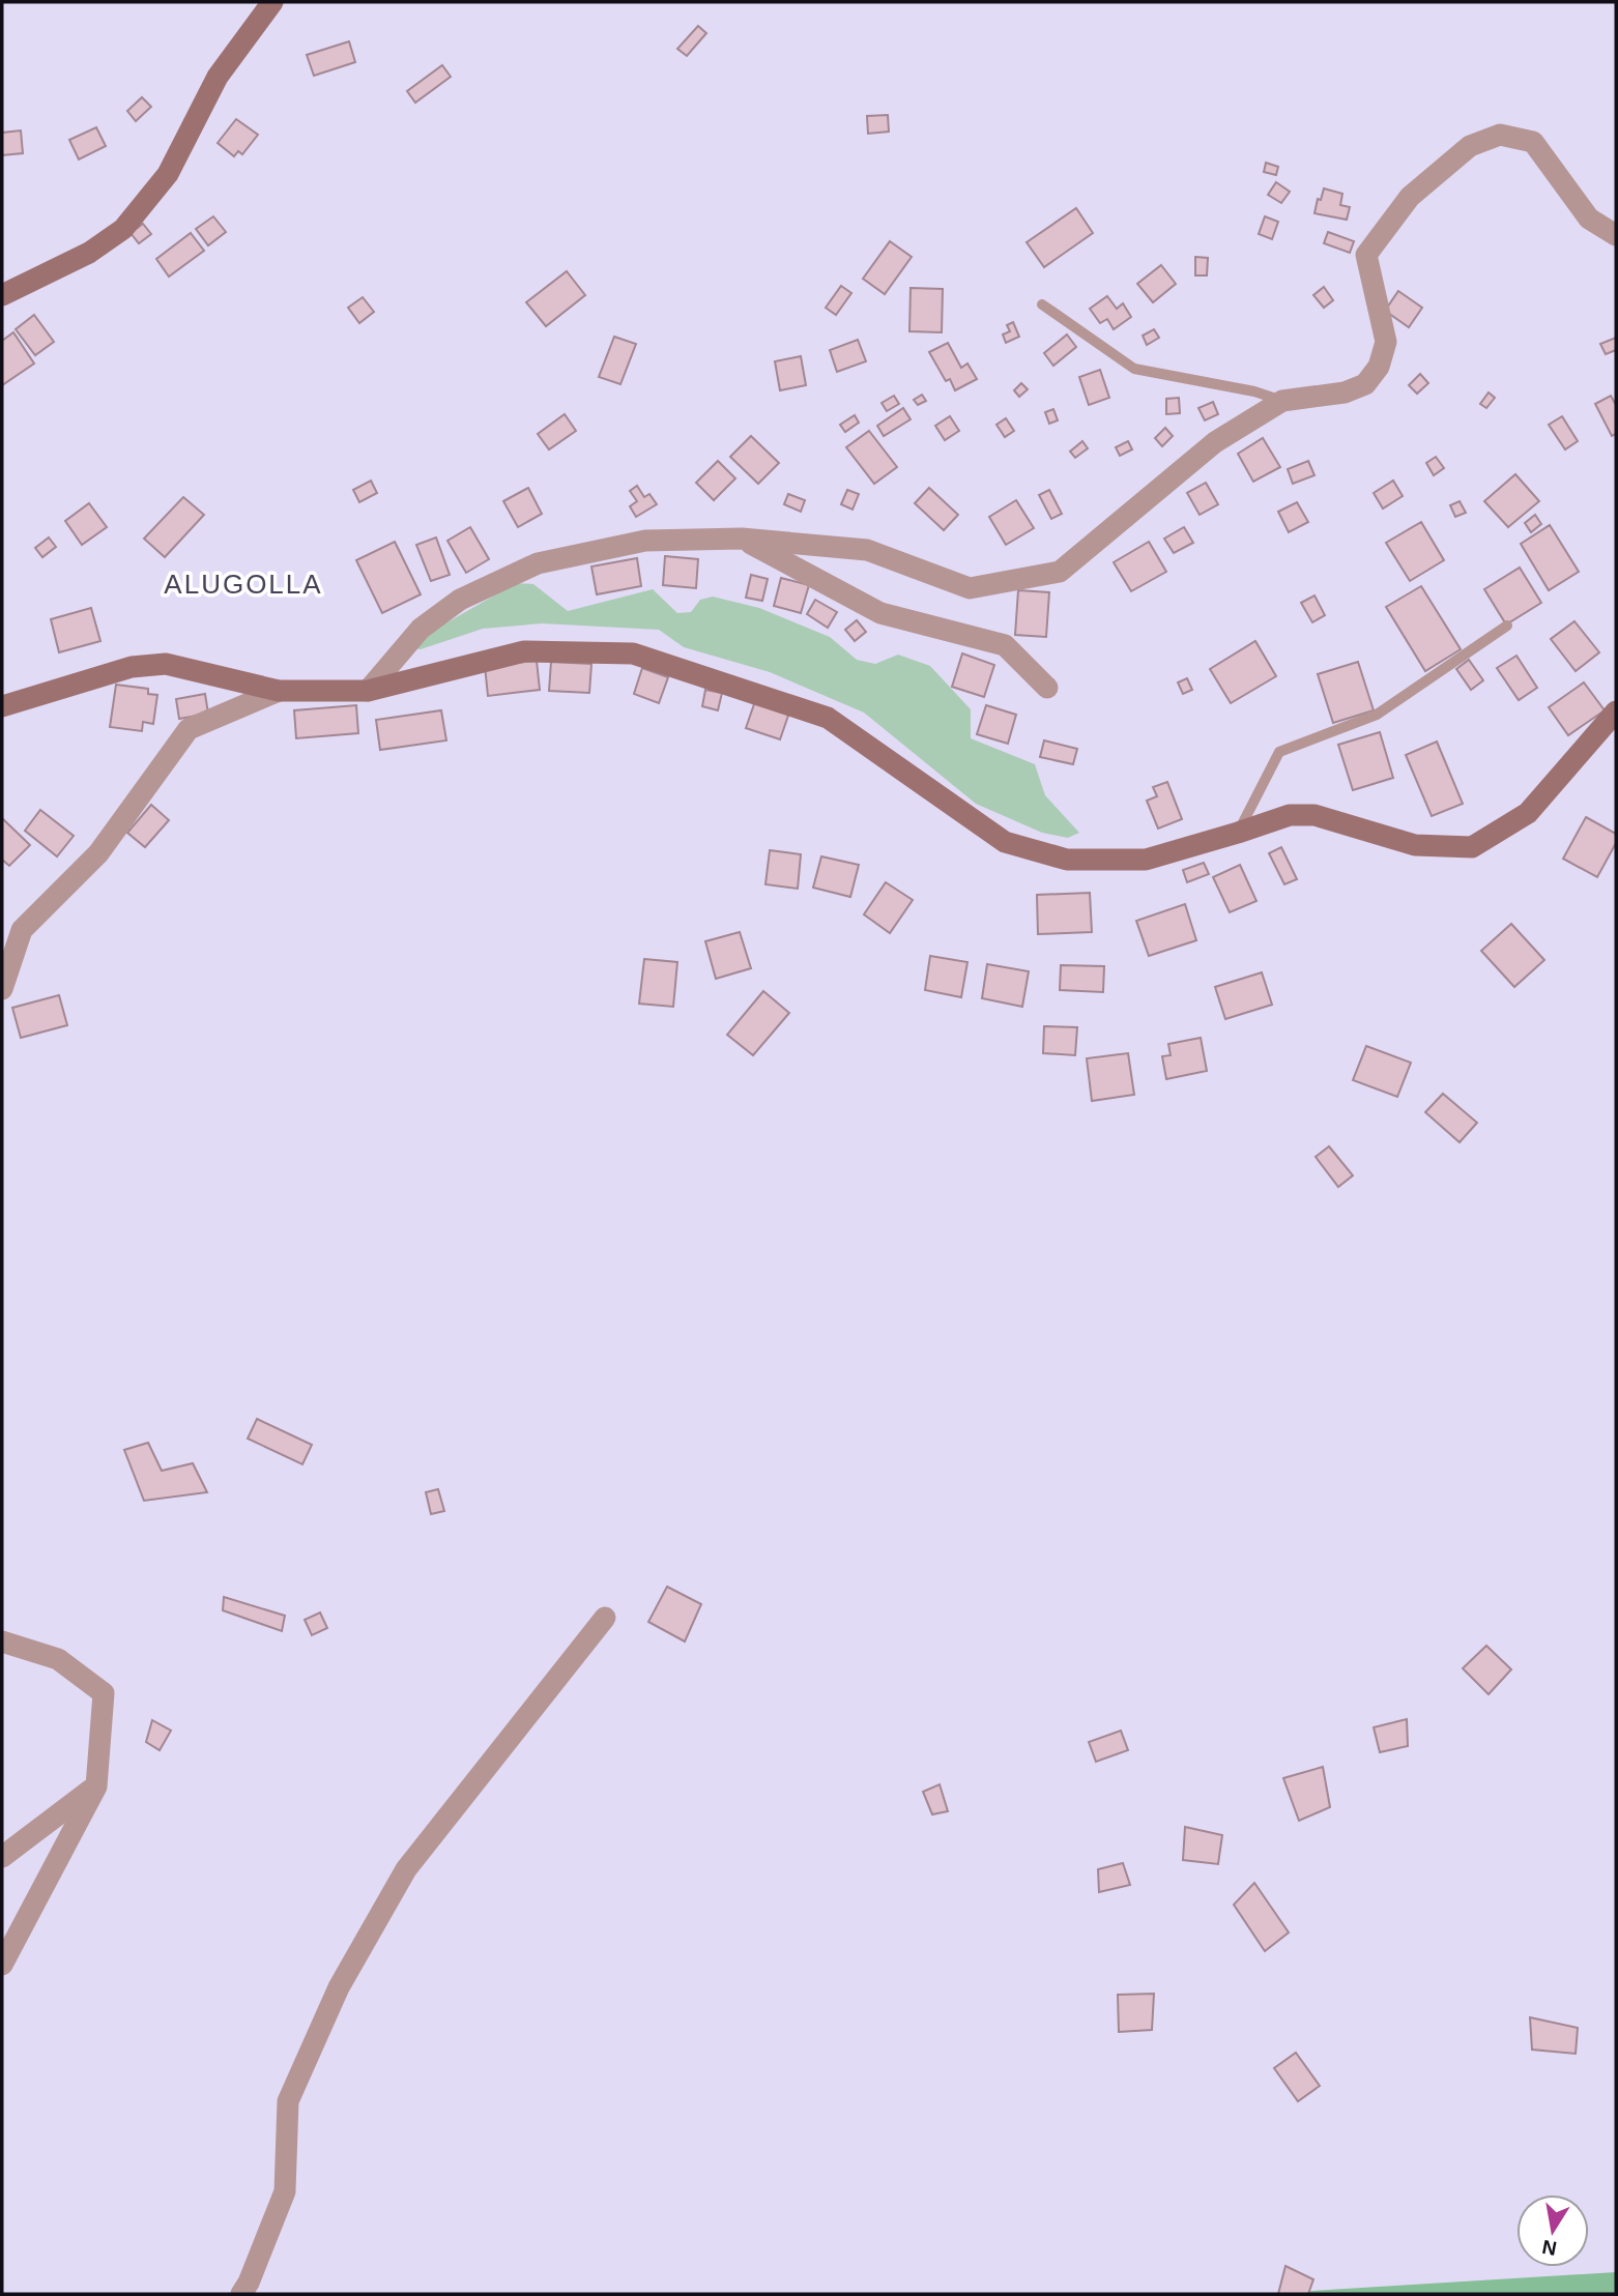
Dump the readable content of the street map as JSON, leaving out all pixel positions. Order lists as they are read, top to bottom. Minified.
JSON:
{"districts":["ALUGOLLA"],"north":"bottom"}
